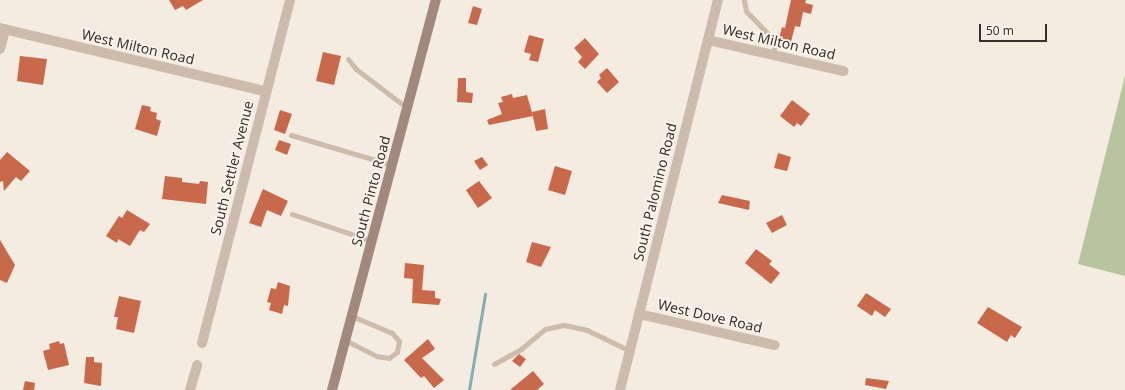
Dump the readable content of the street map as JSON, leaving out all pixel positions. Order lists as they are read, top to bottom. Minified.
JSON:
{"streets":{"street":["West Milton Road","South Settler Avenue","South Pinto Road","South Palomino Road","West Dove Road"]},"crossings":[["West Milton Road","South Settler Avenue"],["West Milton Road","South Palomino Road"],["South Palomino Road","West Dove Road"]],"scale_bar":"50 m"}
